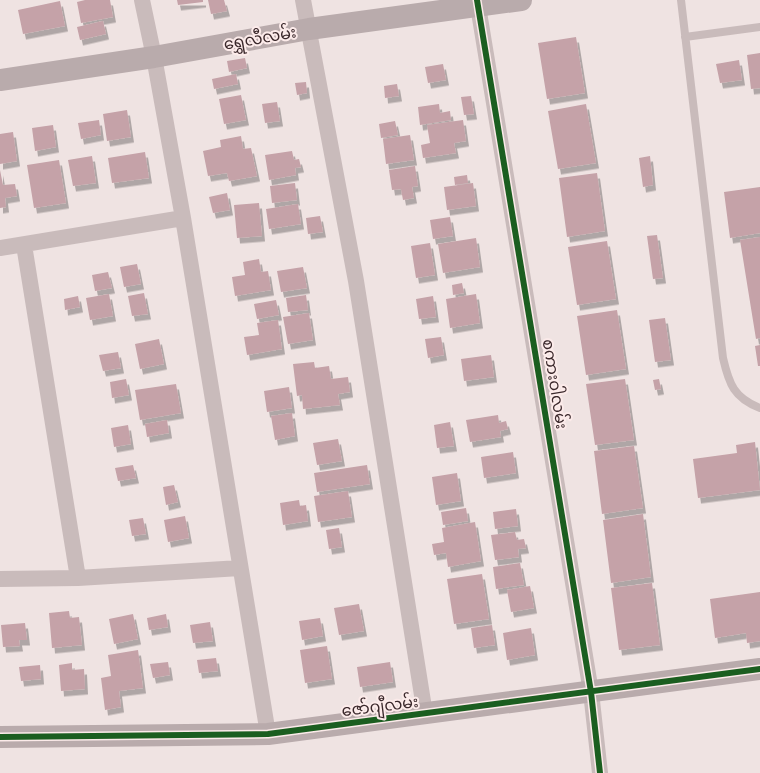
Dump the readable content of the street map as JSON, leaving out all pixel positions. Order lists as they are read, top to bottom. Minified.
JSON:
{"streets":{"street":["ရွှေလီလမ်း","စကားဝါလမ်း","ဇော်ဂျီလမ်း"]},"crossings":[["ရွှေလီလမ်း","စကားဝါလမ်း"],["စကားဝါလမ်း","ဇော်ဂျီလမ်း"]]}
